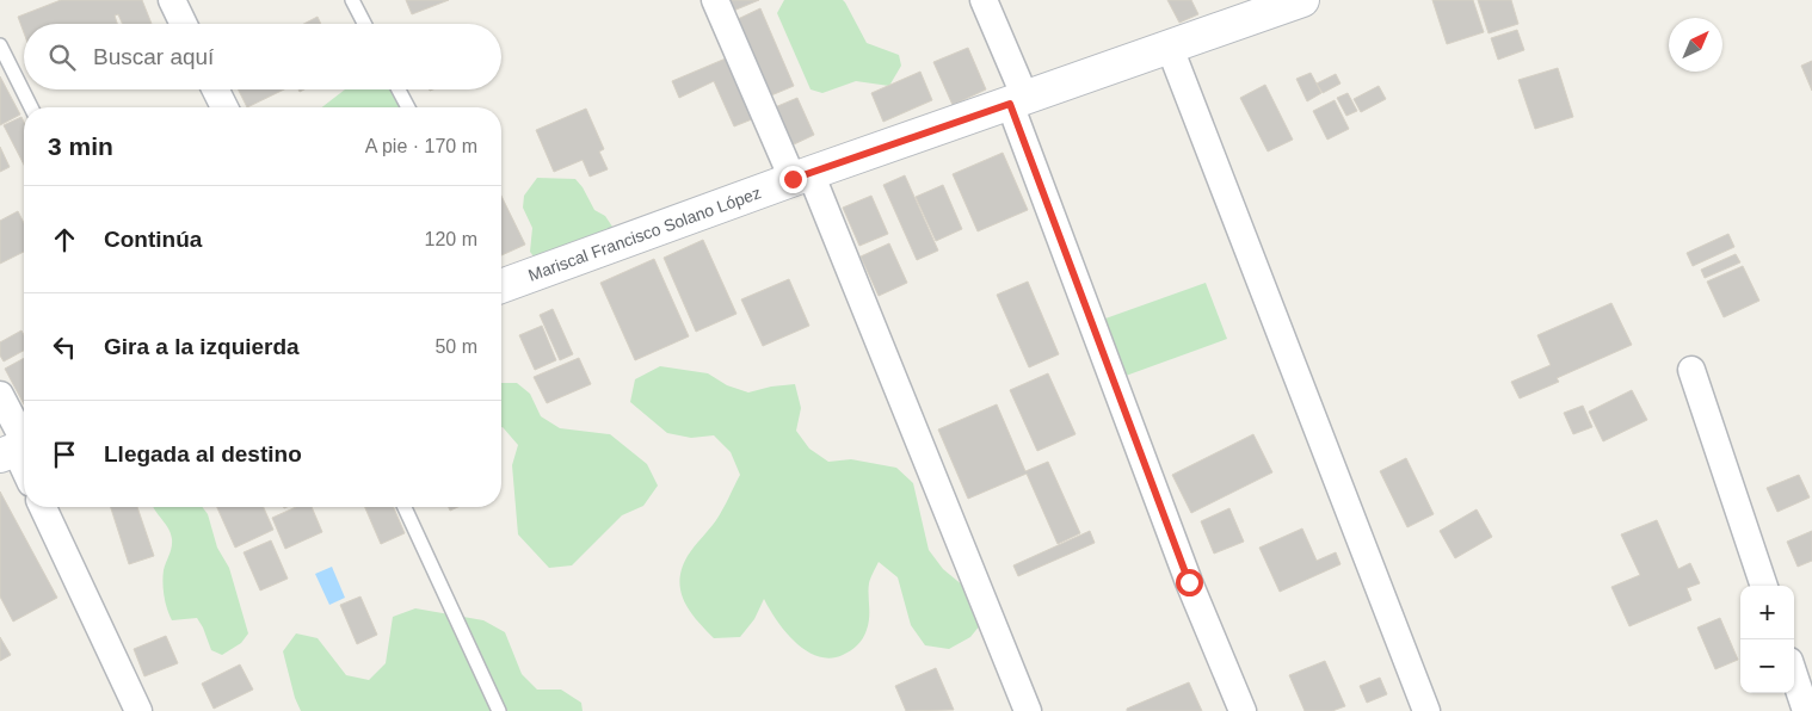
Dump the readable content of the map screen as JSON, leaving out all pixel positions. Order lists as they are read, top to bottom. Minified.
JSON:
{"streets":{"main road":["Mariscal Francisco Solano López"]},"north":"top right","page":{"search":"Buscar aquí","heading":["3 min","A pie · 170 m"],"list":[["Continúa","120 m"],["Gira a la izquierda","50 m"],"Llegada al destino"],"map_buttons":["+","−"]}}
